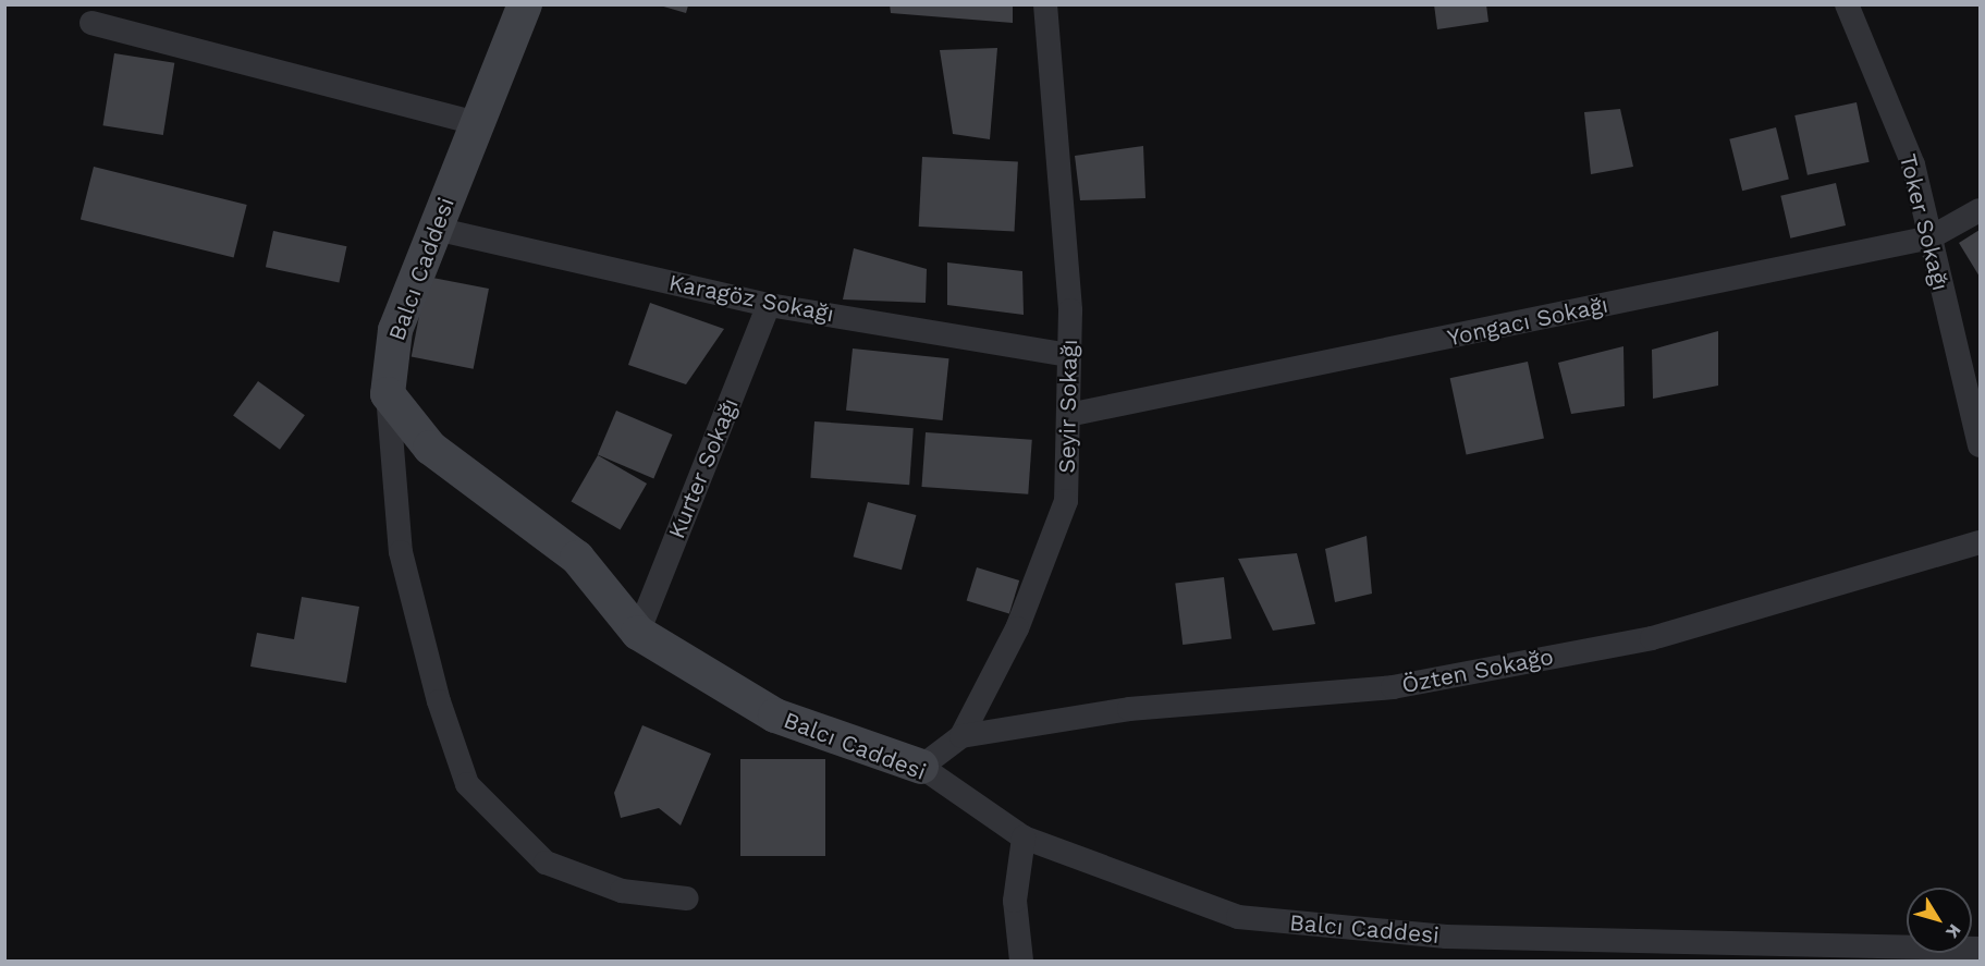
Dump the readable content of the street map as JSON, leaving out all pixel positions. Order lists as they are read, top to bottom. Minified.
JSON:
{"streets":{"street":["Toker Sokağı","Balcı Caddesi","Karagöz Sokağı","Yongacı Sokağı","Seyir Sokağı","Kurter Sokağı","Özten Sokağo"]},"crossings":[["Toker Sokağı","Yongacı Sokağı"],["Balcı Caddesi","Karagöz Sokağı"],["Balcı Caddesi","Seyir Sokağı"],["Balcı Caddesi","Kurter Sokağı"],["Karagöz Sokağı","Seyir Sokağı"],["Karagöz Sokağı","Kurter Sokağı"],["Yongacı Sokağı","Seyir Sokağı"],["Seyir Sokağı","Özten Sokağo"]],"north":"bottom right"}
